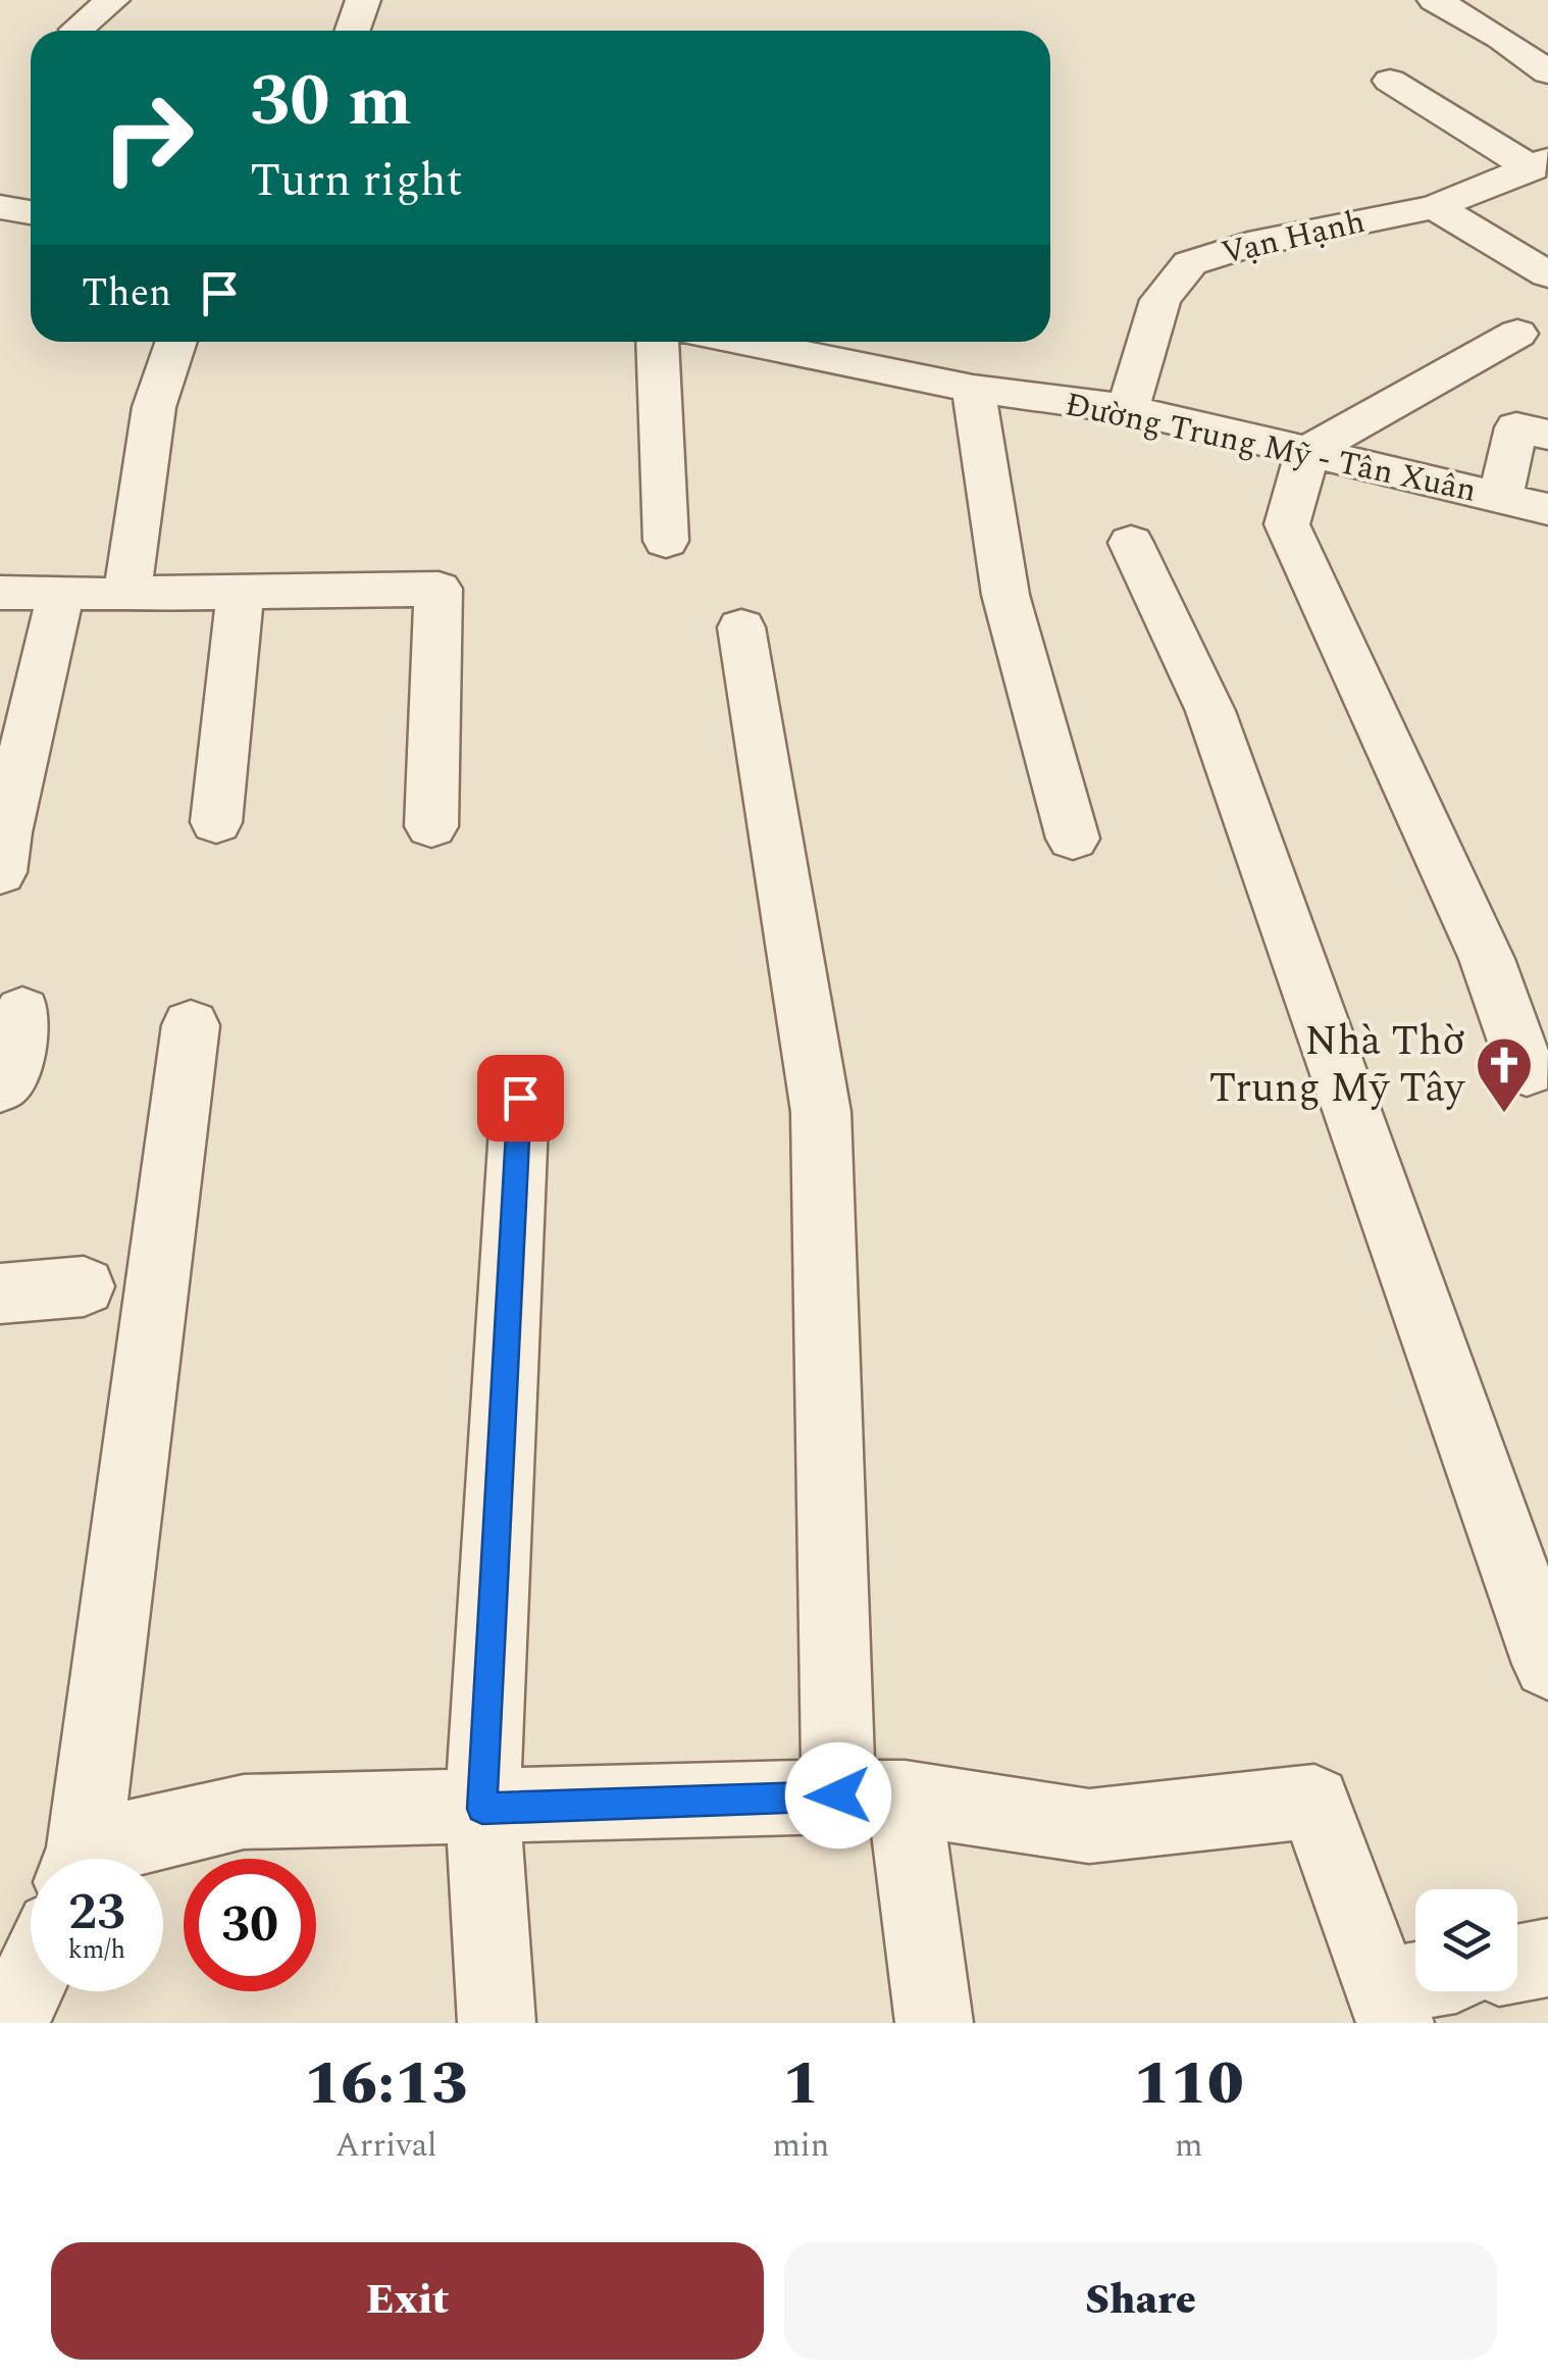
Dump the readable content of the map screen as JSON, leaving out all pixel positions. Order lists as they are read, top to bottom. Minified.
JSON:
{"streets":{"street":["Vạn Hạnh","Đường Trung Mỹ - Tân Xuân"]},"crossings":[["Vạn Hạnh","Đường Trung Mỹ - Tân Xuân"]],"places":{"church":["Nhà Thờ Trung Mỹ Tây"]},"page":{"turn":["30 m","Turn right"],"then":"Then","speed":"23 km/h","limit":"30","eta":["16:13","Arrival","1","min","110","m"],"buttons":["Exit","Share"]}}
